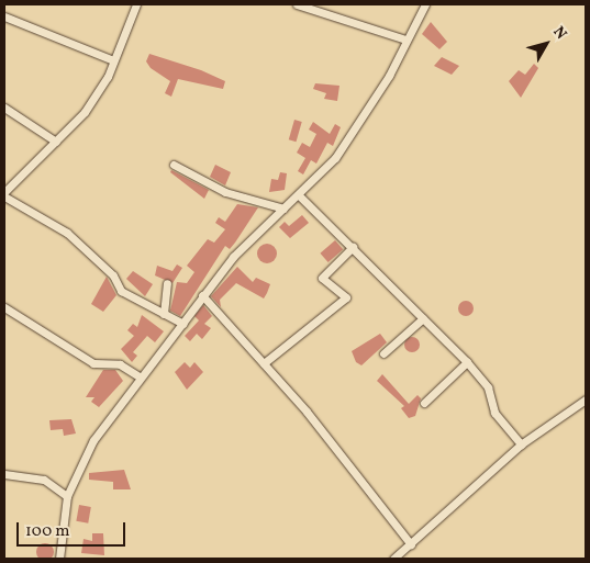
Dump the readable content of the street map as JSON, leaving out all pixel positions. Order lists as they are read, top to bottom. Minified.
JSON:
{"scale_bar":"100 m","north":"top right"}
